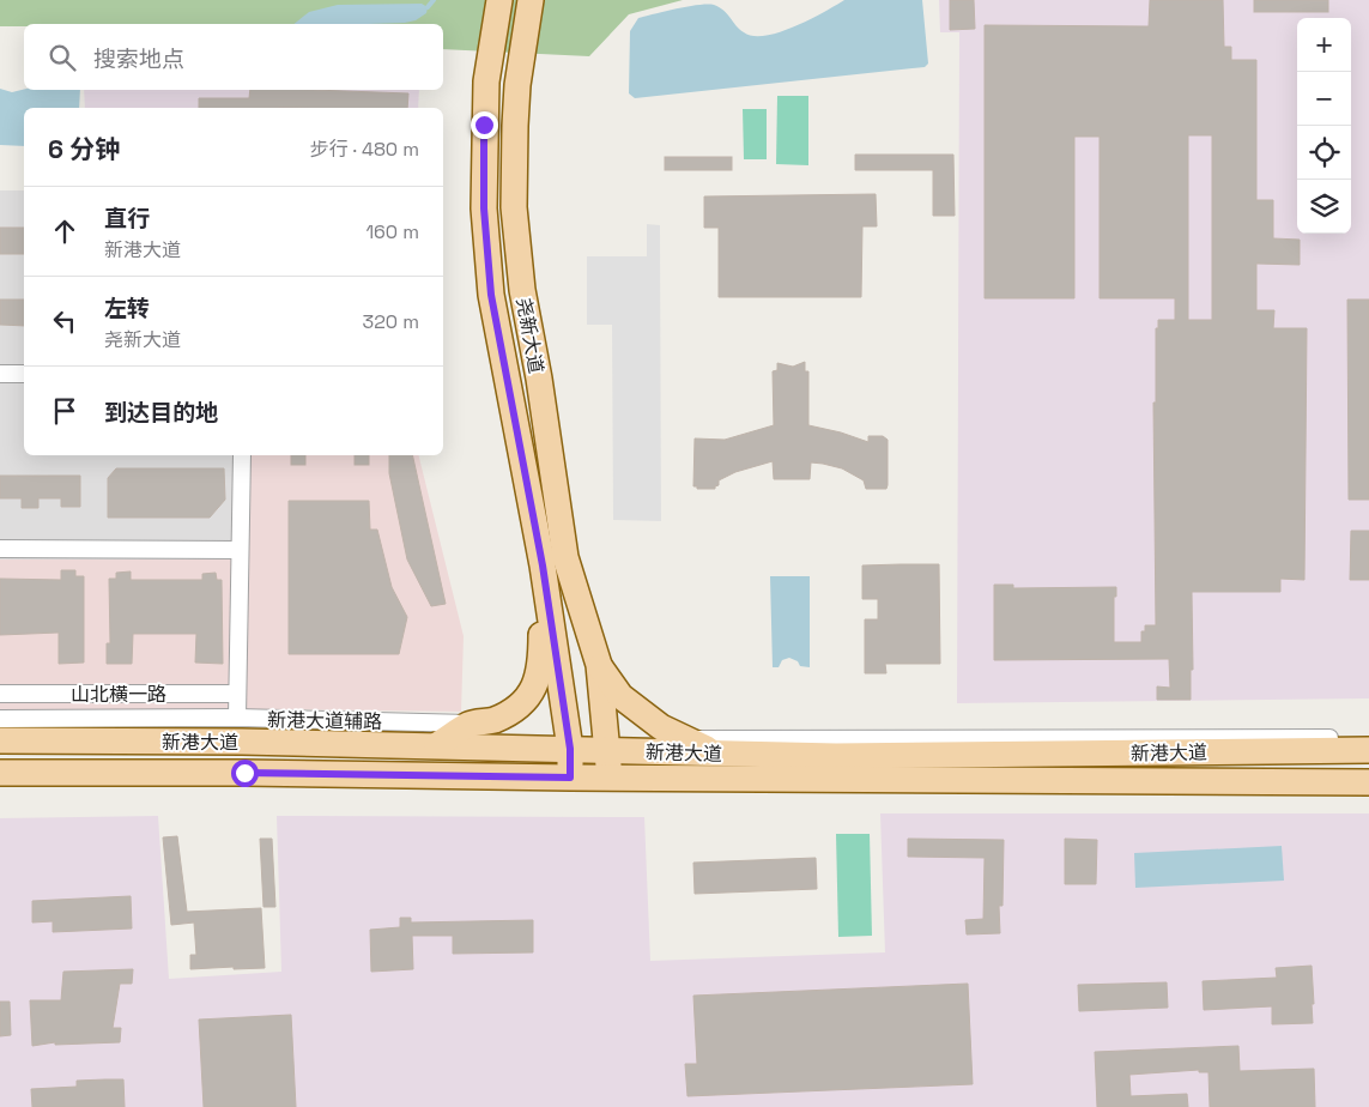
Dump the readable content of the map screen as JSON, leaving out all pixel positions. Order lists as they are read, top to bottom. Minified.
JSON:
{"streets":{"main road":["尧新大道","新港大道"],"street":["山北横一路","新港大道辅路"]},"crossings":[["尧新大道","新港大道辅路"],["尧新大道","新港大道"]],"page":{"map_buttons":["+","−"],"search":"搜索地点","heading":["6 分钟","步行 · 480 m"],"list":[["直行","新港大道","160 m"],["左转","尧新大道","320 m"],"到达目的地"]}}
